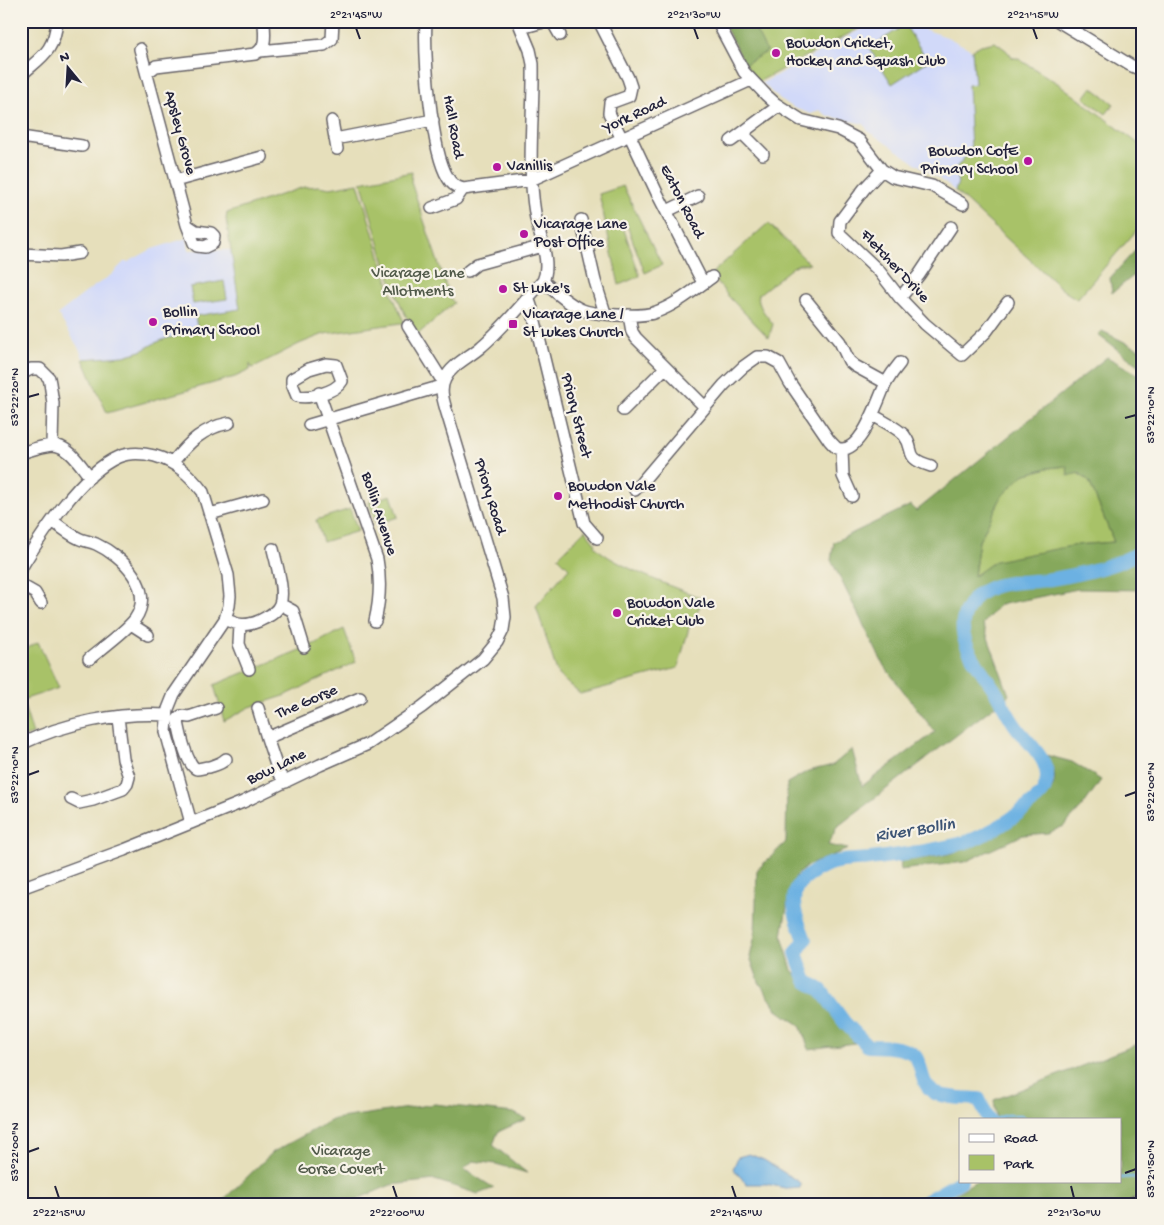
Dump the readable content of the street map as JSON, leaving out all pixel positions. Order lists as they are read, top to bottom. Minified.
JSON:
{"streets":{"street":["York Road","Hall Road","Apsley Grove","Eaton Road","Fletcher Drive","Priory Street","Priory Road","Bollin Avenue","The Gorse","Bow Lane"]},"crossings":[["York Road","Eaton Road"],["Priory Road","Bow Lane"],["The Gorse","Bow Lane"]],"water":["River Bollin"],"parks":["Vicarage Lane Allotments","Vicarage Gorse Covert"],"places":{"other":["Bowdon Cricket, Hockey and Squash Club","Bowdon CofE Primary School","Vanillis","Vicarage Lane Post Office","St Luke's","Bollin Primary School","Bowdon Vale Methodist Church","Bowdon Vale Cricket Club"],"transit":["Vicarage Lane / St Lukes Church"]},"legend":["Road","Park"],"north":"top","coordinates":["2°21'45\"W","2°21'30\"W","2°21'15\"W","53°22'20\"N","53°22'10\"N","53°22'00\"N","53°21'50\"N","2°22'15\"W","2°22'00\"W"]}
